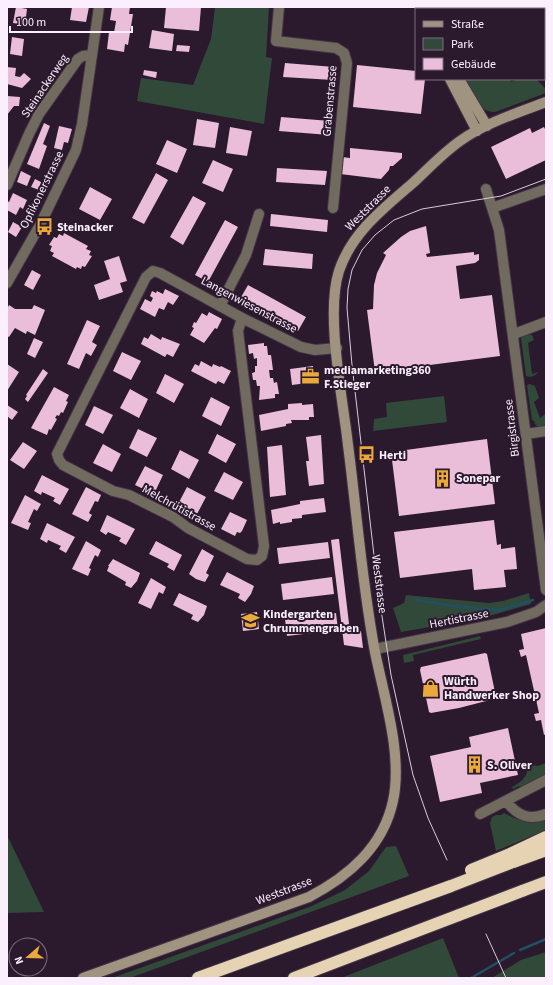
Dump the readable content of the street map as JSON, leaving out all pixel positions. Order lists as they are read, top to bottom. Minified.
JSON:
{"streets":{"main road":["Weststrasse"],"street":["Steinackerweg","Grabenstrasse","Opfikonerstrasse","Langenwiesenstrasse","Birgistrasse","Melchrütistrasse","Hertistrasse"]},"crossings":[["Steinackerweg","Opfikonerstrasse"],["Weststrasse","Langenwiesenstrasse"],["Weststrasse","Hertistrasse"],["Langenwiesenstrasse","Melchrütistrasse"]],"places":{"bus stop":["Steinacker","Herti"],"office":["mediamarketing360 F.Stieger"],"building":["Sonepar","S. Oliver"],"school or university":["Kindergarten Chrummengraben"],"shop":["Würth Handwerker Shop"]},"legend":["Straße","Park","Gebäude"],"scale_bar":"100 m","north":"left"}
